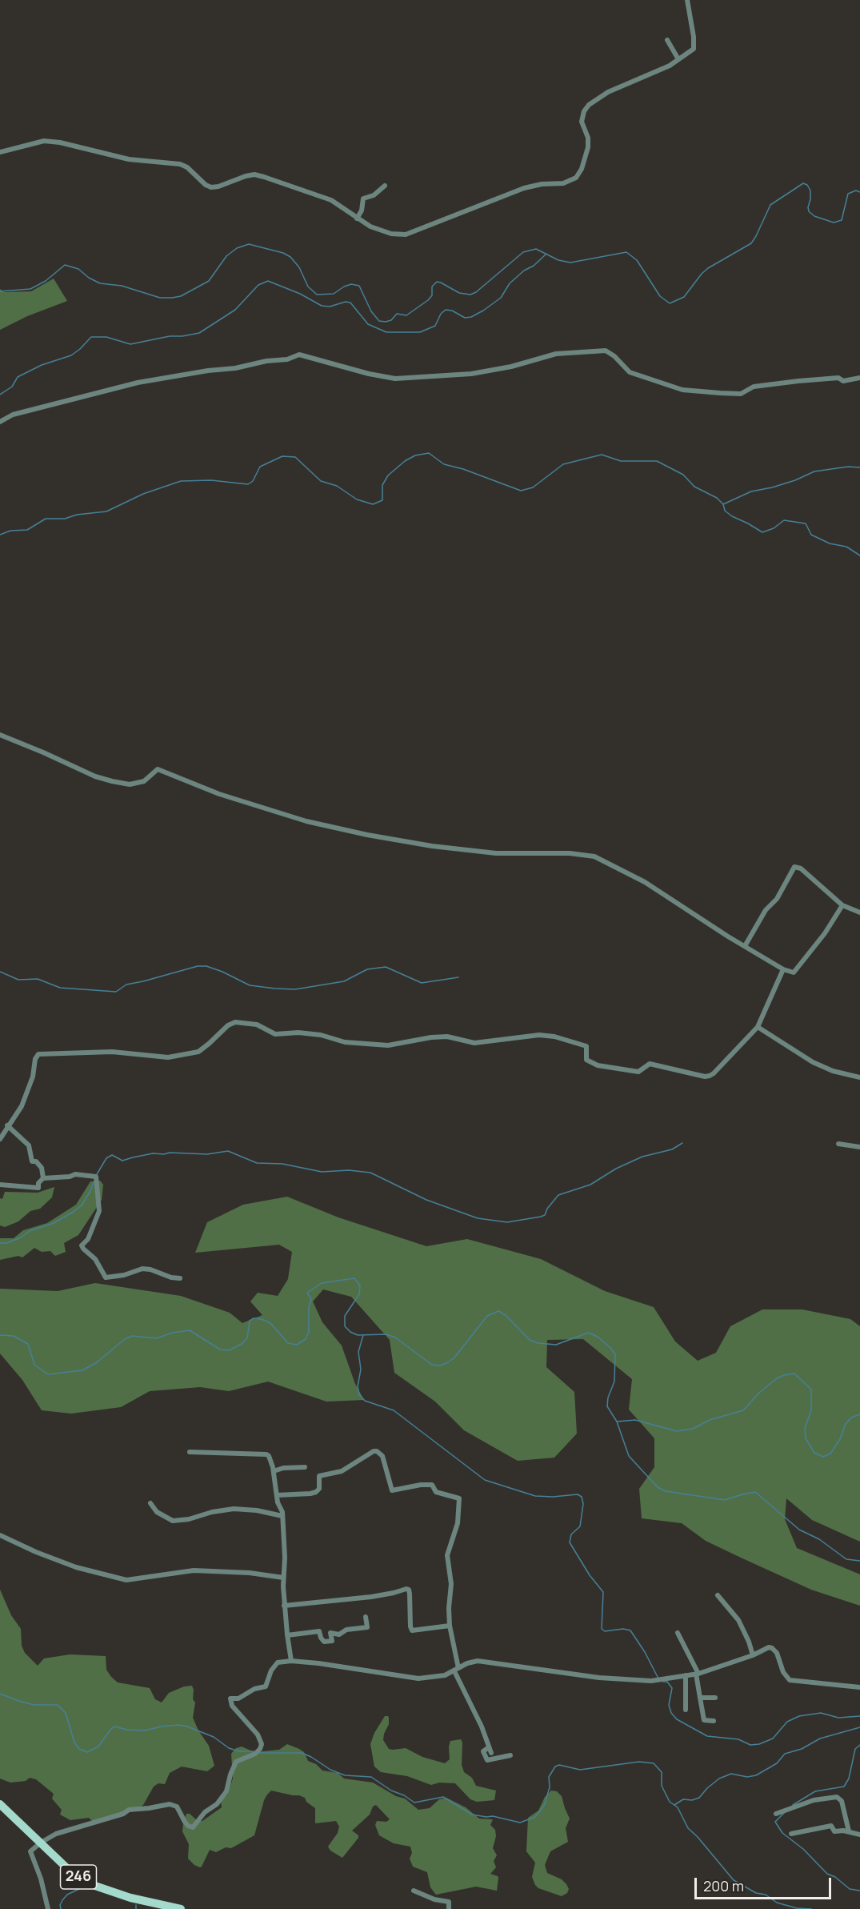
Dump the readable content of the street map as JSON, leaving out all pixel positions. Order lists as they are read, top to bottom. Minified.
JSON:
{"streets":{"main road":["246"]},"scale_bar":"200 m"}
